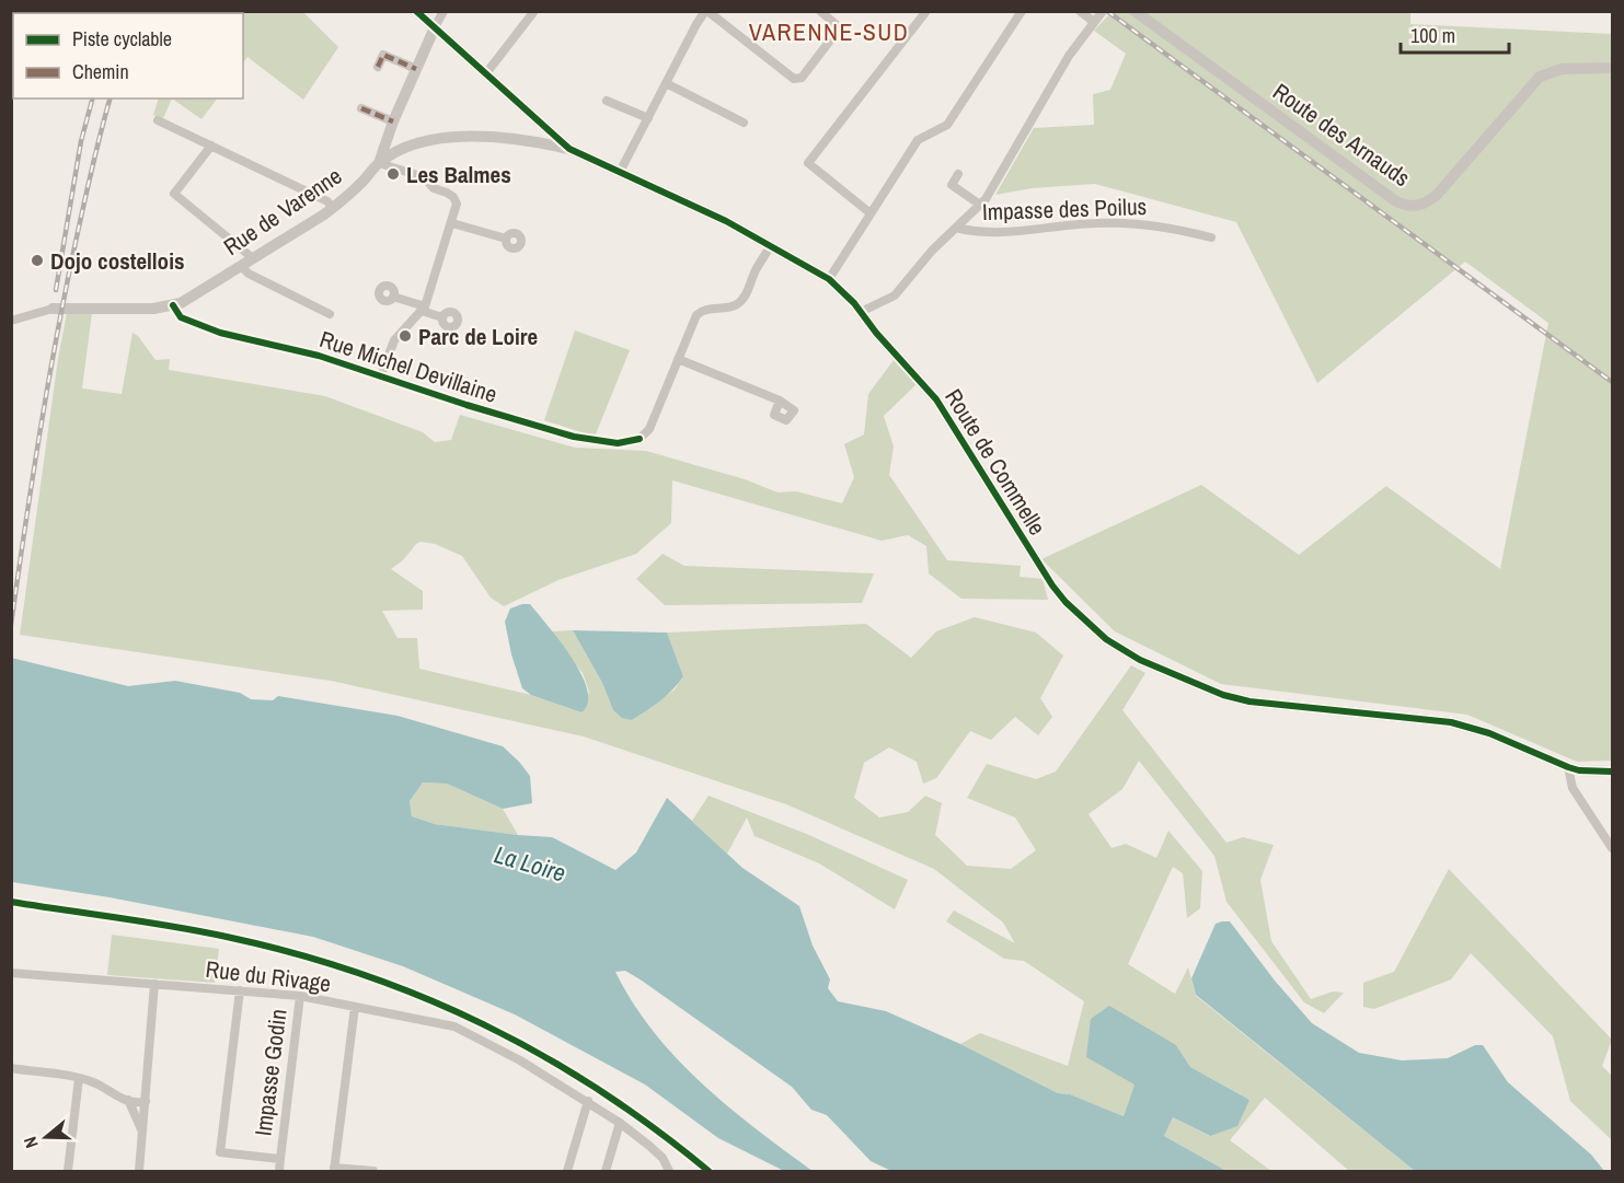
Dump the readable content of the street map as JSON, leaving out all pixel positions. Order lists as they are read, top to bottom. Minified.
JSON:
{"streets":{"street":["Route des Arnauds","Impasse des Poilus","Rue de Varenne","Rue Michel Devillaine","Route de Commelle","Rue du Rivage","Impasse Godin"]},"crossings":[["Rue de Varenne","Rue Michel Devillaine"],["Rue de Varenne","Route de Commelle"],["Rue Michel Devillaine","Route de Commelle"],["Rue du Rivage","Impasse Godin"]],"districts":["VARENNE-SUD"],"water":["La Loire"],"places":["Les Balmes","Dojo costellois","Parc de Loire"],"legend":["Piste cyclable","Chemin"],"scale_bar":"100 m","north":"left"}
